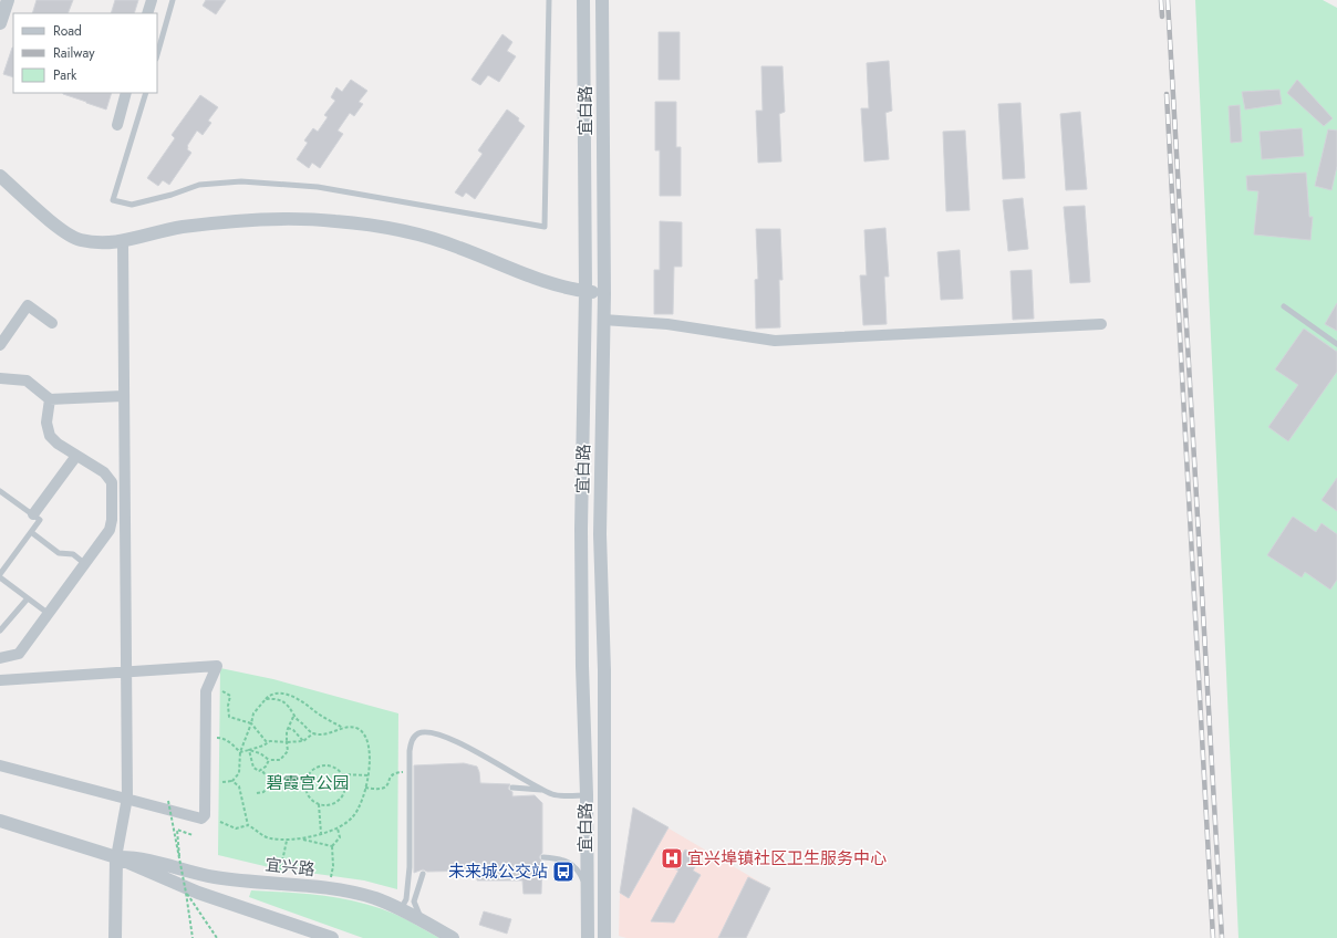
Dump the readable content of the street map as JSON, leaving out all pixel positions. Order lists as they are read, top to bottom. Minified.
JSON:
{"streets":{"street":["宜白路","宜兴路"]},"parks":["碧霞宫公园"],"places":{"hospital":["宜兴埠镇社区卫生服务中心"],"bus stop":["未来城公交站"]},"legend":["Road","Railway","Park"]}
